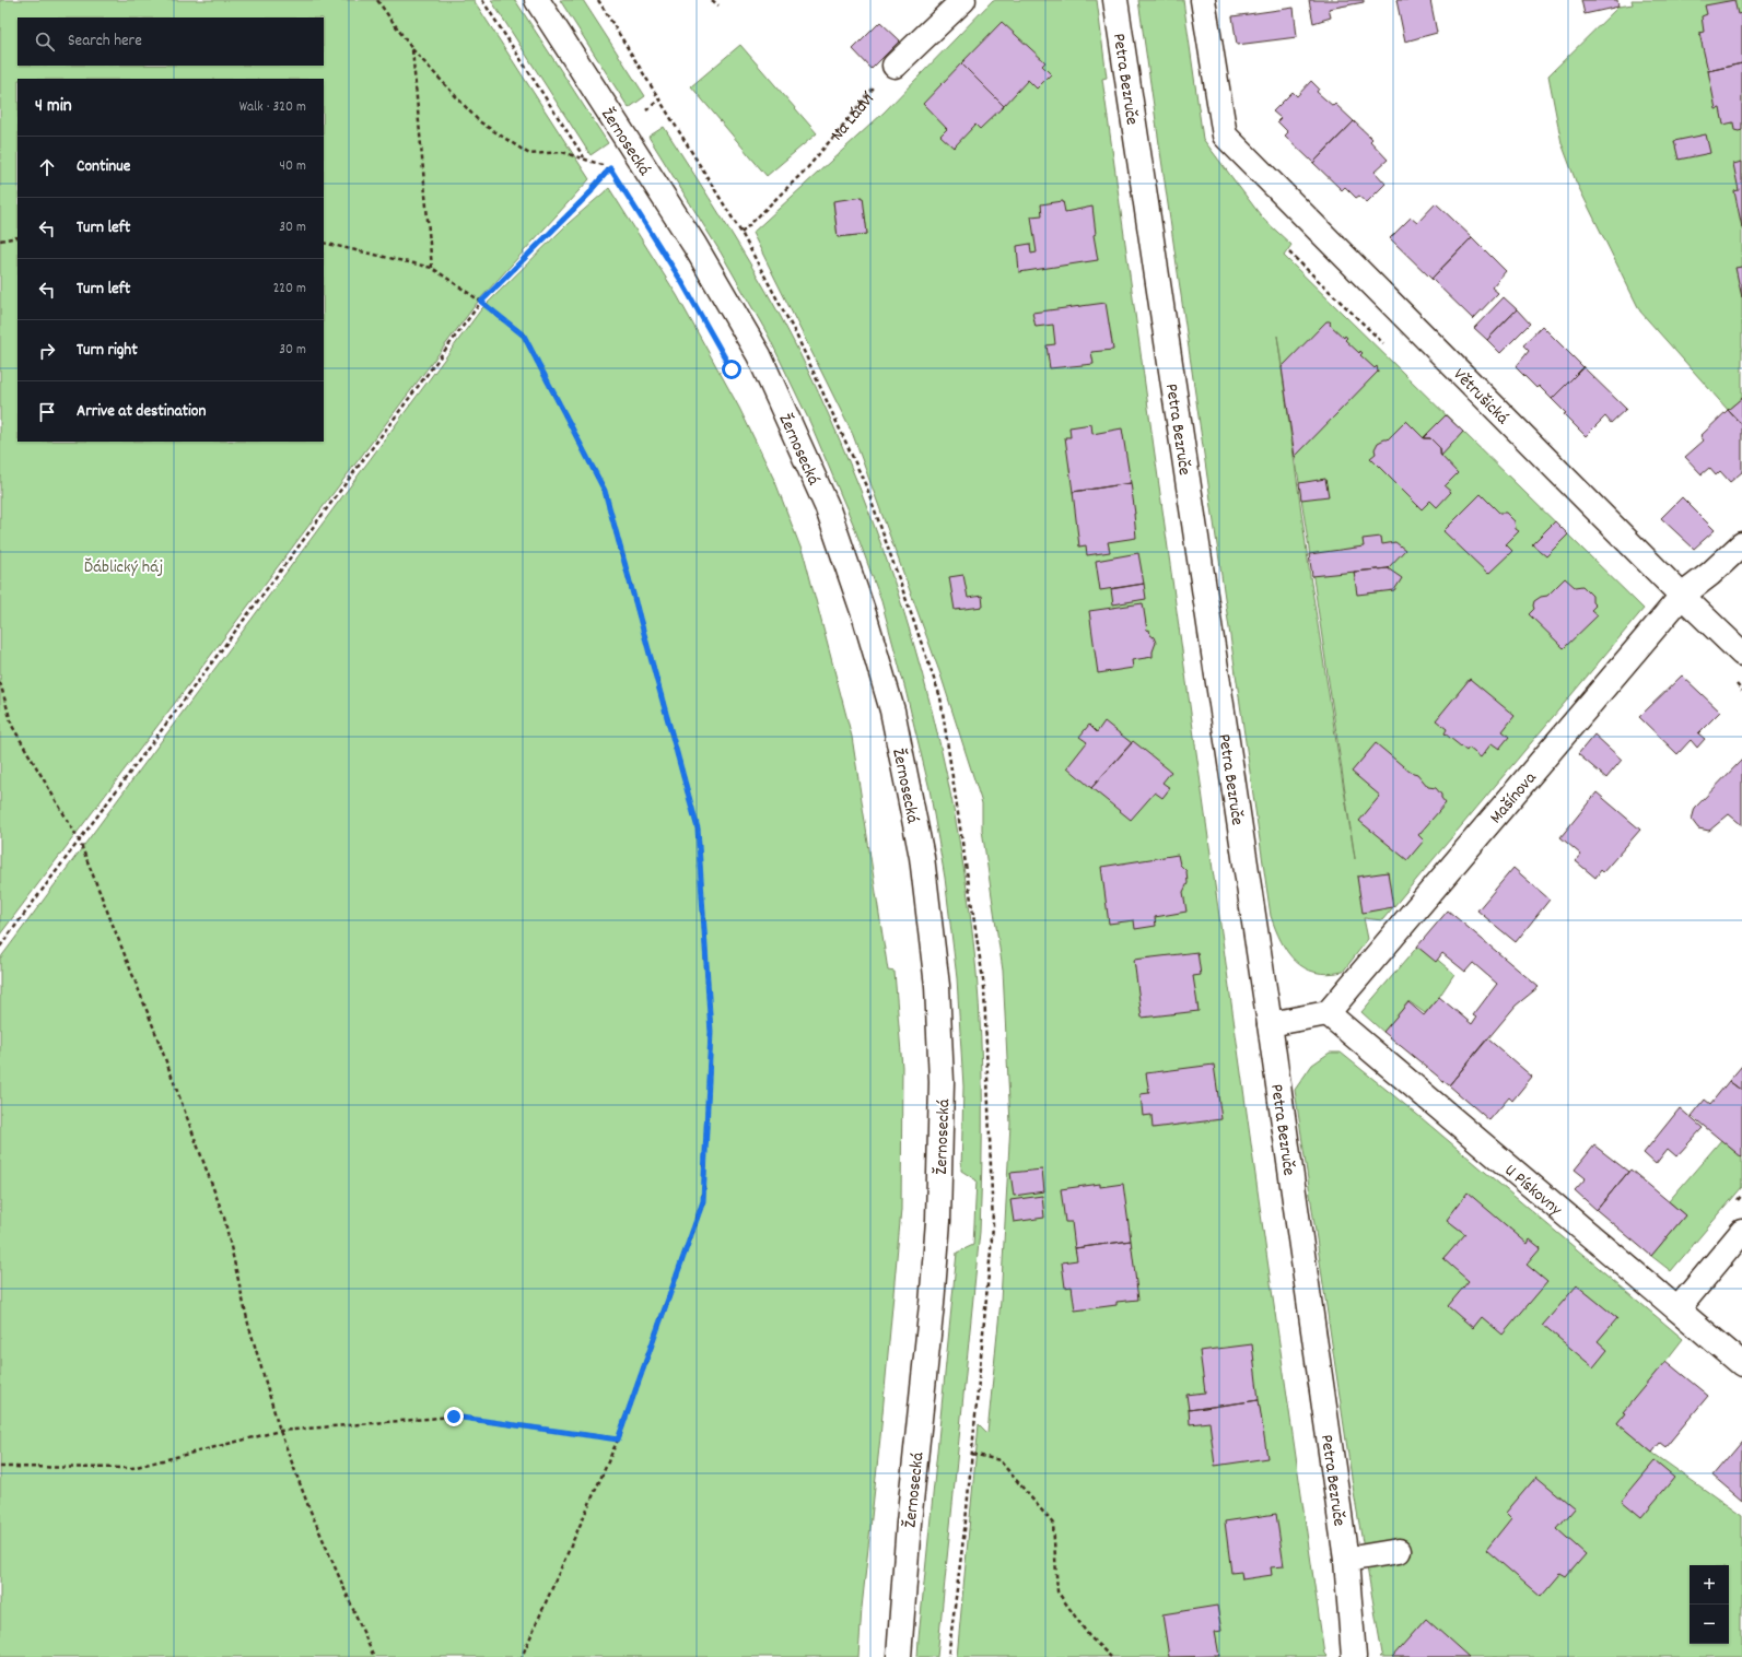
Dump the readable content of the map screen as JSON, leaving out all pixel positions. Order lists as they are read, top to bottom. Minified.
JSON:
{"streets":{"street":["Petra Bezruče","Žernosecká","Větrušická","Mašínova","U Pískovny"],"path":["Na Ládví"]},"crossings":[["Větrušická","Mašínova"],["Mašínova","U Pískovny"]],"parks":["Ďáblický háj"],"page":{"search":"Search here","heading":["4 min","Walk · 320 m"],"list":[["Continue","40 m"],["Turn left","30 m"],["Turn left","220 m"],["Turn right","30 m"],"Arrive at destination"],"map_buttons":["+","−"]}}
